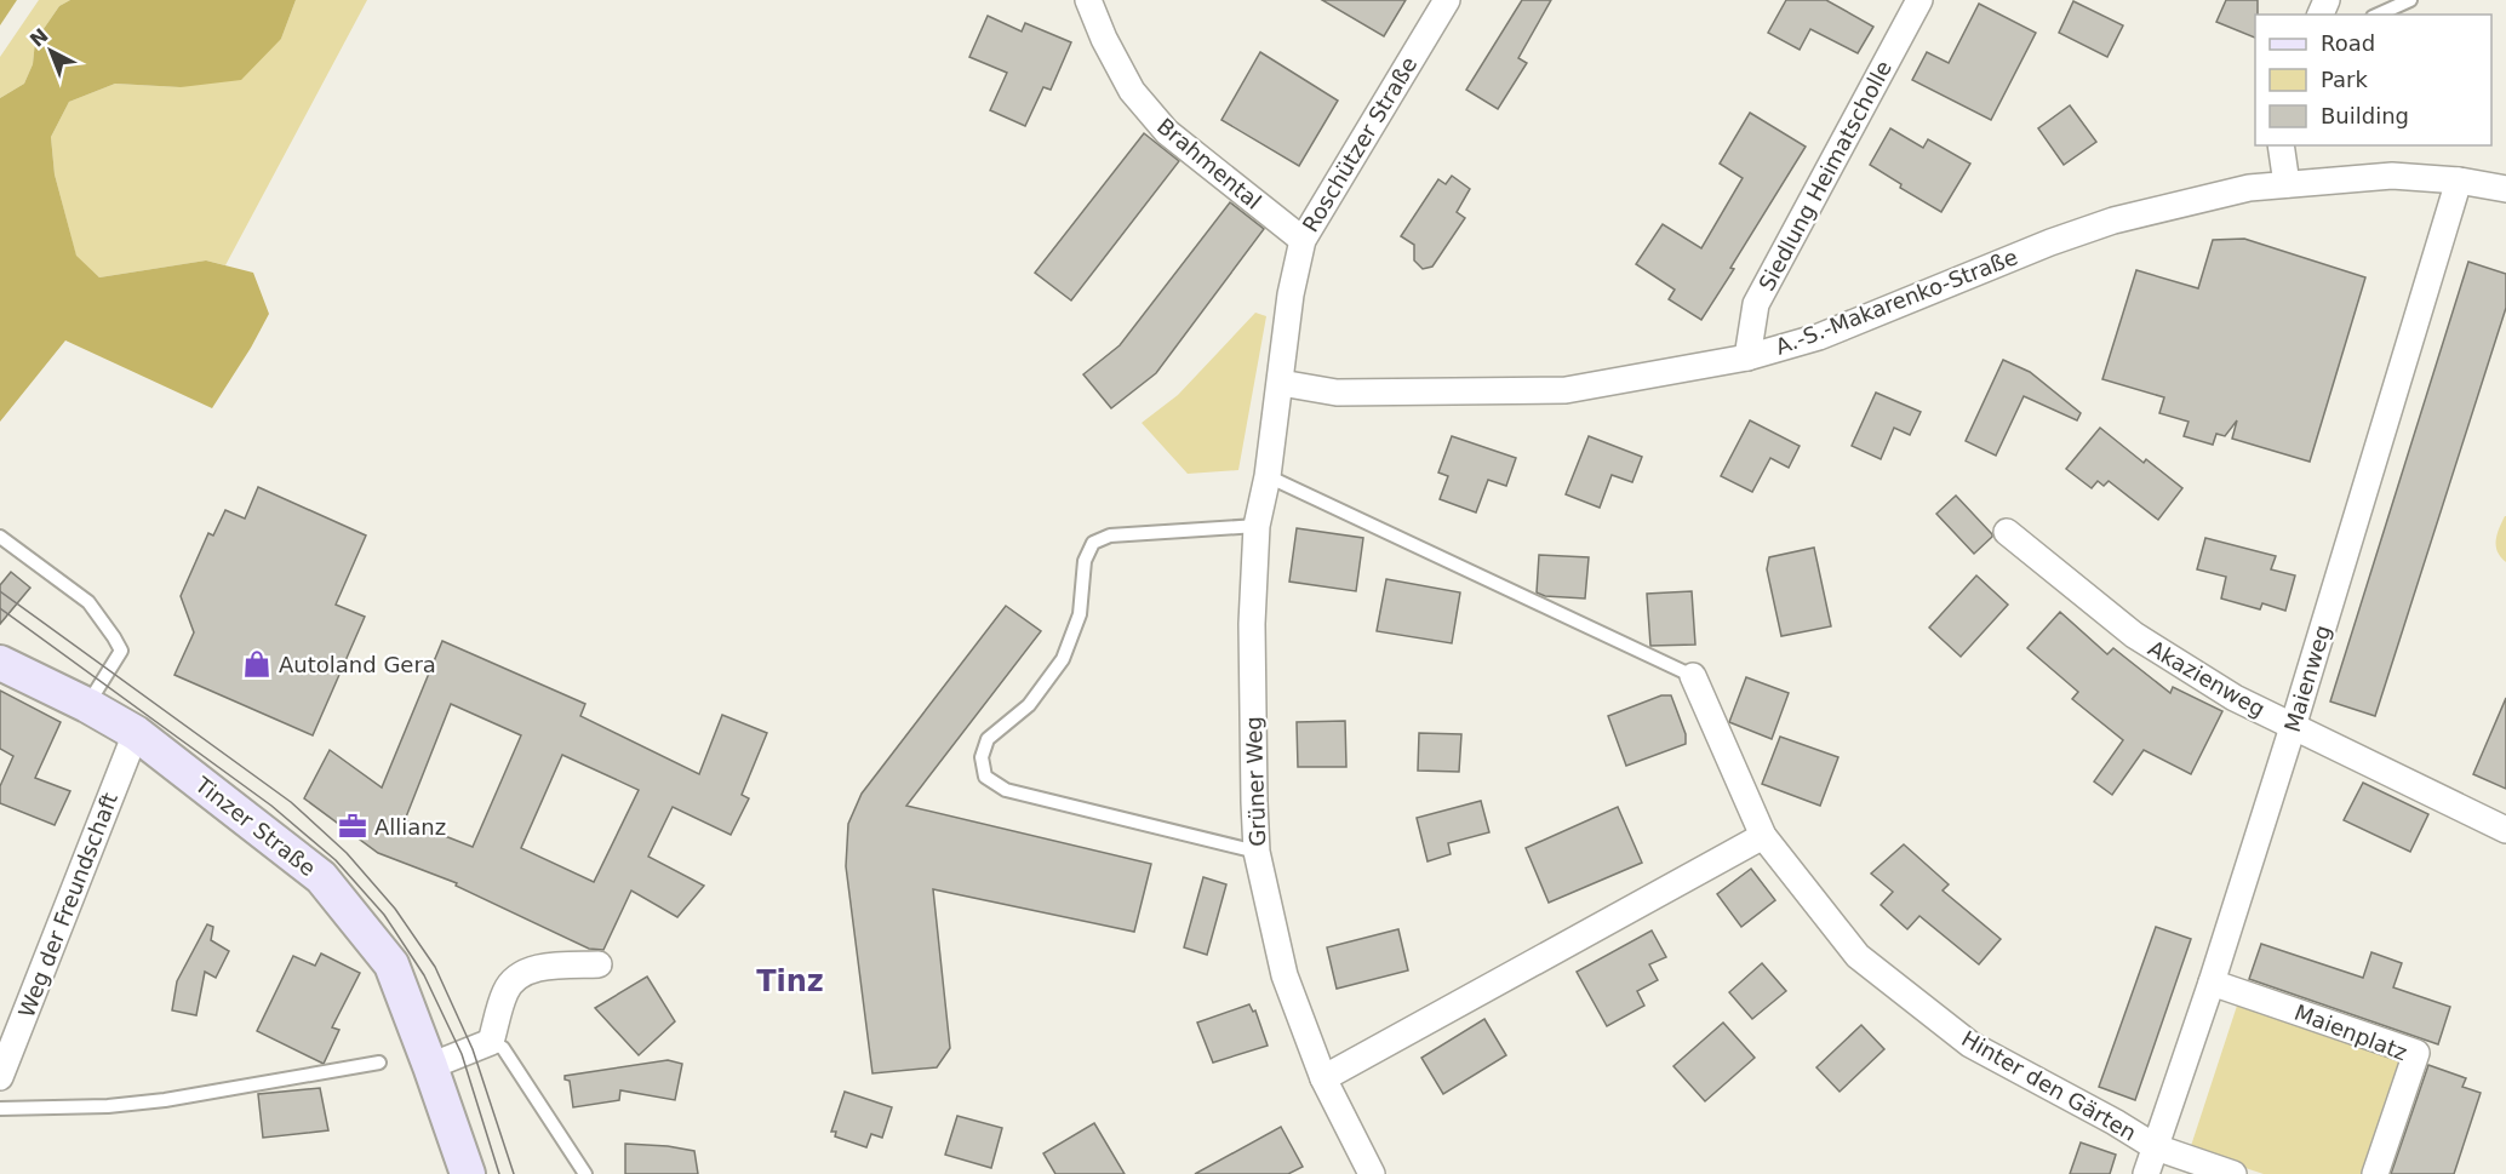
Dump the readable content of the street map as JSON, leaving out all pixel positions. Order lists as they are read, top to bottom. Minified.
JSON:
{"streets":{"street":["Roschützer Straße","Brahmental","Siedlung Heimatscholle","A.-S.-Makarenko-Straße","Akazienweg","Maienweg","Grüner Weg","Tinzer Straße","Weg der Freundschaft","Maienplatz","Hinter den Gärten"]},"crossings":[["Roschützer Straße","Brahmental"],["Roschützer Straße","A.-S.-Makarenko-Straße"],["Roschützer Straße","Grüner Weg"],["Siedlung Heimatscholle","A.-S.-Makarenko-Straße"],["A.-S.-Makarenko-Straße","Maienweg"],["A.-S.-Makarenko-Straße","Grüner Weg"],["Akazienweg","Maienweg"],["Maienweg","Maienplatz"],["Maienweg","Hinter den Gärten"],["Tinzer Straße","Weg der Freundschaft"]],"districts":["Tinz"],"places":{"shop":["Autoland Gera"],"office":["Allianz"]},"legend":["Road","Park","Building"],"north":"top left"}
